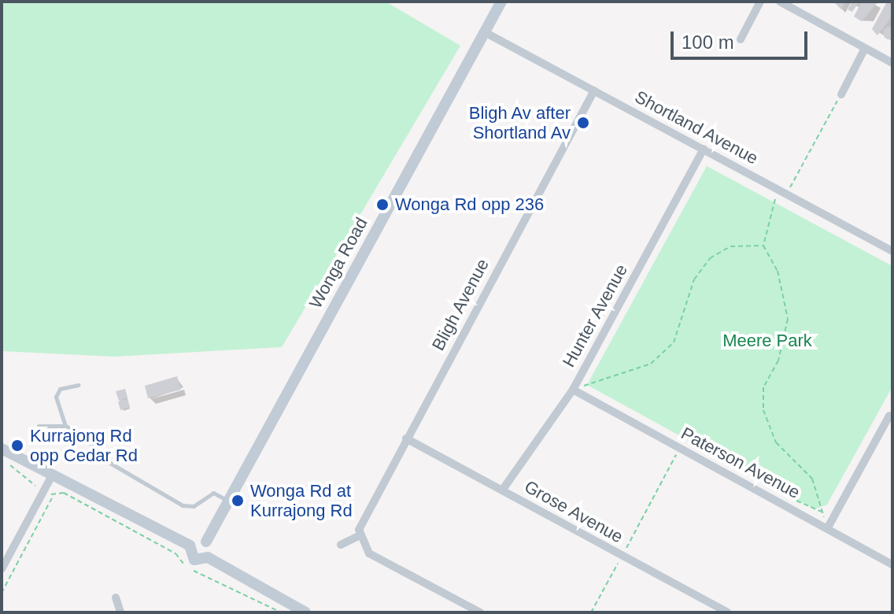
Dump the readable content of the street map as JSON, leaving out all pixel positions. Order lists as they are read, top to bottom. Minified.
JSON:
{"streets":{"street":["Shortland Avenue","Wonga Road","Bligh Avenue","Hunter Avenue","Paterson Avenue","Grose Avenue"]},"crossings":[["Shortland Avenue","Wonga Road"],["Shortland Avenue","Bligh Avenue"],["Shortland Avenue","Hunter Avenue"],["Bligh Avenue","Grose Avenue"],["Hunter Avenue","Paterson Avenue"],["Hunter Avenue","Grose Avenue"]],"parks":["Meere Park"],"places":["Bligh Av after Shortland Av","Wonga Rd opp 236","Kurrajong Rd opp Cedar Rd","Wonga Rd at Kurrajong Rd"],"scale_bar":"100 m"}
